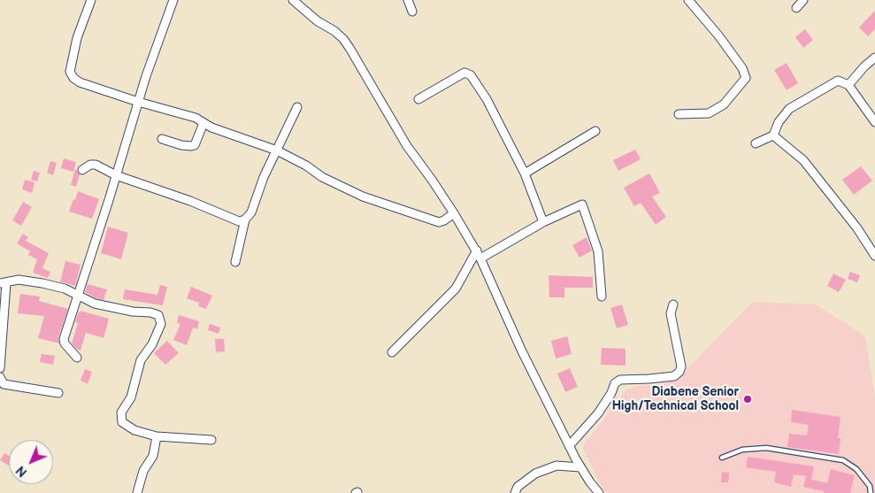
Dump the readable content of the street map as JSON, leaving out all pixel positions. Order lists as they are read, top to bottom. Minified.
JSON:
{"places":["Diabene Senior High/Technical School"],"north":"bottom left"}
